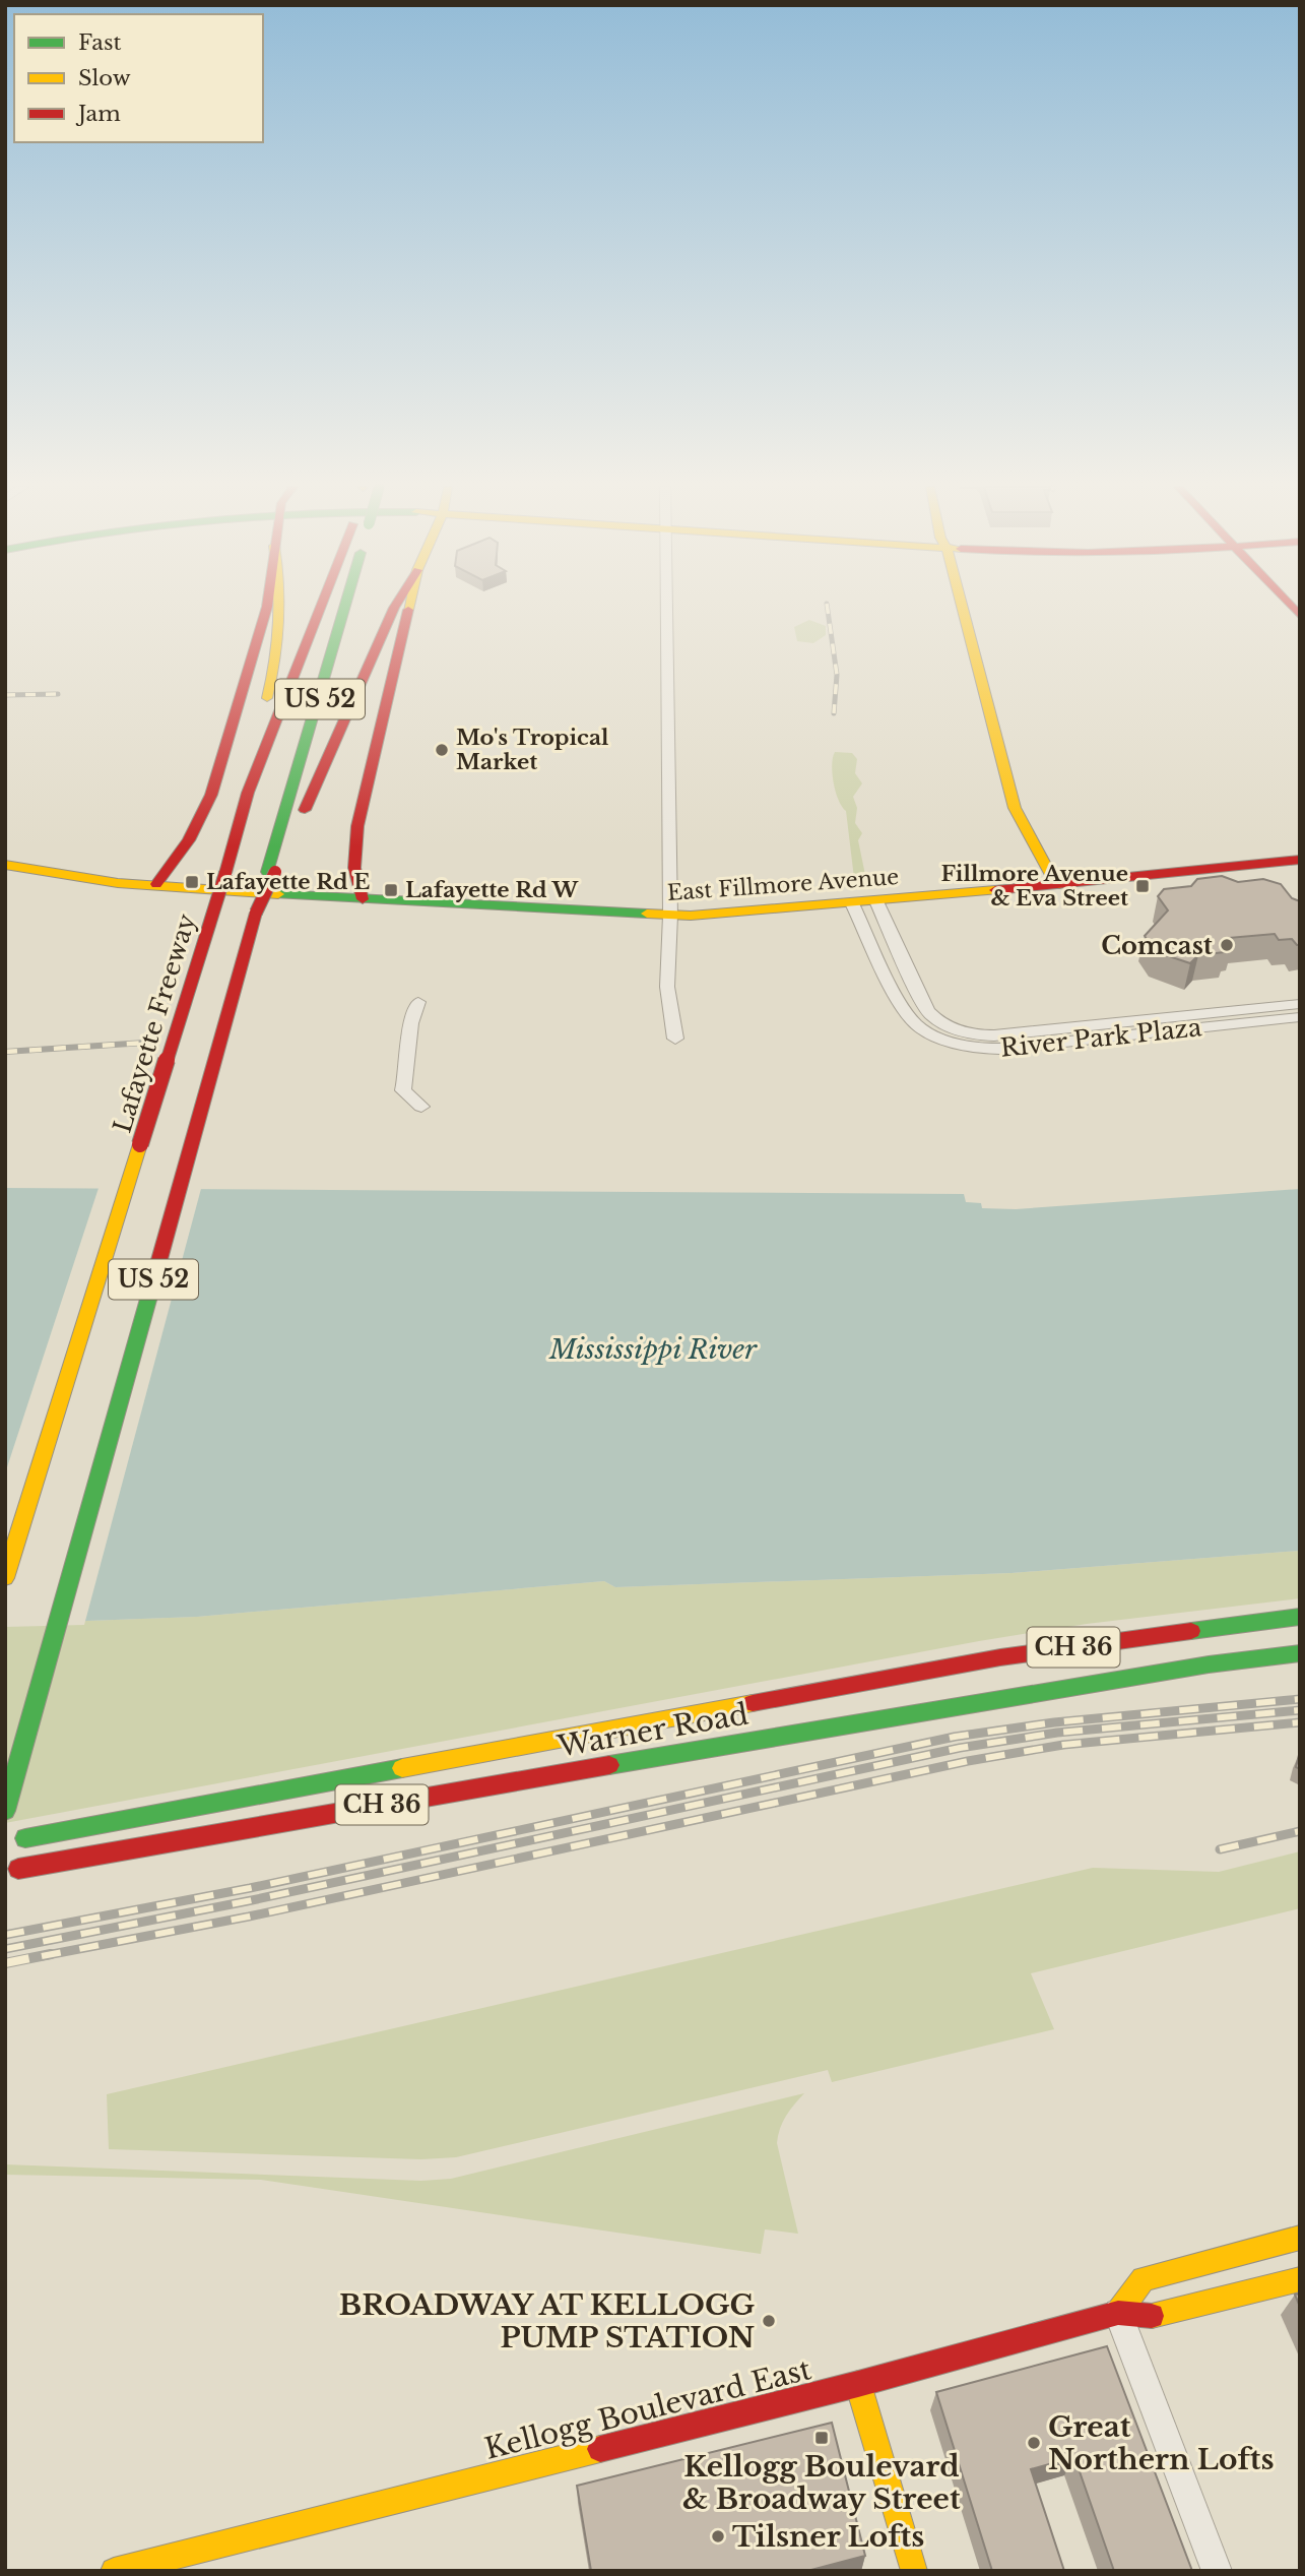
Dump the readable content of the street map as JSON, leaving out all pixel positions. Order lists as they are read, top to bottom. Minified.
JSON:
{"streets":{"main road":["US 52","East Fillmore Avenue","Lafayette Freeway","CH 36","Warner Road","Kellogg Boulevard East"],"street":["River Park Plaza"]},"crossings":[["US 52","Lafayette Freeway"],["East Fillmore Avenue","River Park Plaza"]],"water":["Mississippi River"],"places":{"other":["Mo's Tropical Market","Comcast","BROADWAY AT KELLOGG PUMP STATION","Great Northern Lofts","Tilsner Lofts"],"transit":["Lafayette Rd E","Fillmore Avenue & Eva Street","Lafayette Rd W","Kellogg Boulevard & Broadway Street"]},"legend":["Fast","Slow","Jam"]}
